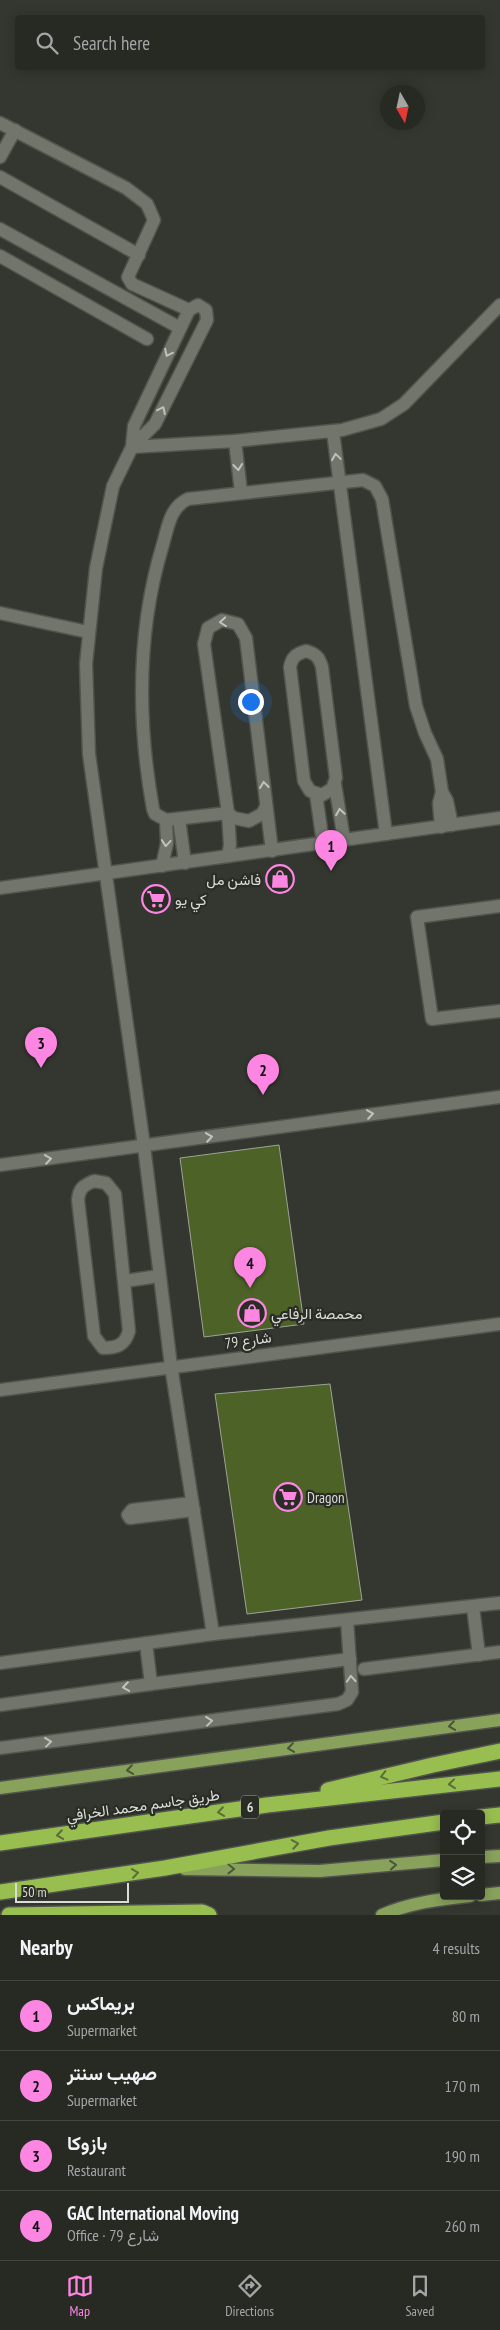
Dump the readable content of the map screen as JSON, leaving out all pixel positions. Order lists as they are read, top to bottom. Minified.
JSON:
{"streets":{"highway":["طريق جاسم محمد الخرافي","6"],"street":["شارع 79"]},"places":{"shop":["فاشن مل","محمصة الرفاعي"],"supermarket":["كي يو","Dragon"]},"scale_bar":"50 m","north":"bottom","page":{"search":"Search here","pins":["1","3","2","4"],"scale":"50 m","heading":["Nearby","4 results"],"list":[{"mark":"1","name":"بريماكس","note":"Supermarket","value":"80 m"},{"mark":"2","name":"صهيب سنتر","note":"Supermarket","value":"170 m"},{"mark":"3","name":"بازوكا","note":"Restaurant","value":"190 m"},{"mark":"4","name":"GAC International Moving","note":"Office · شارع 79","value":"260 m"}],"nav":["Map","Directions","Saved"]}}
